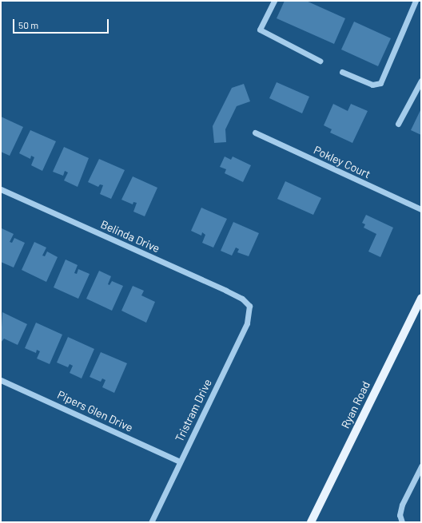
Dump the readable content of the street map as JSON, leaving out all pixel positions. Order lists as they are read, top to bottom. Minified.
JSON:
{"streets":{"main road":["Ryan Road"],"street":["Pokley Court","Belinda Drive","Tristram Drive","Pipers Glen Drive"]},"crossings":[["Belinda Drive","Tristram Drive"],["Tristram Drive","Pipers Glen Drive"]],"scale_bar":"50 m"}
